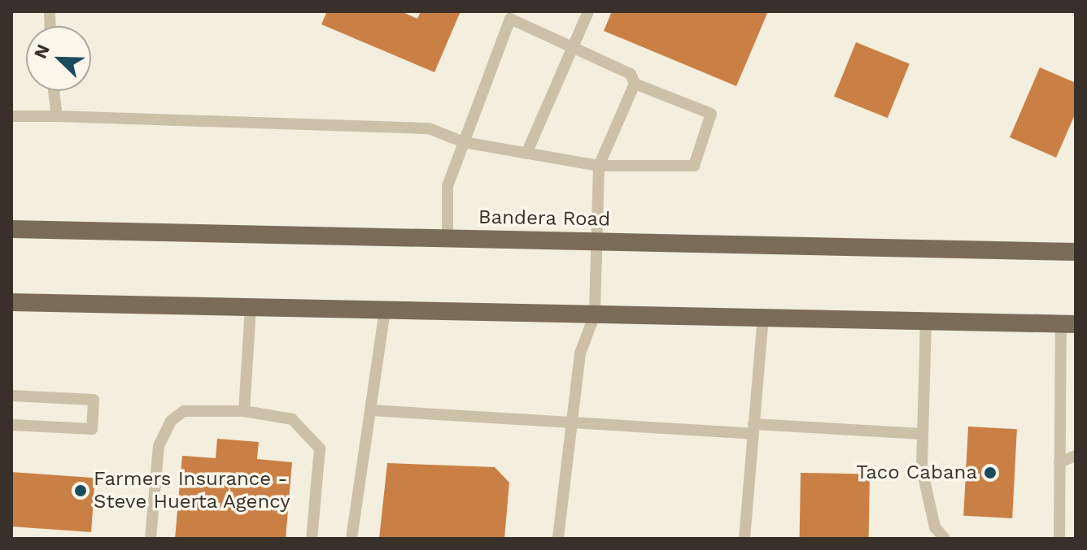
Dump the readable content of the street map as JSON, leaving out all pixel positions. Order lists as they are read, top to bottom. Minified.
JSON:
{"streets":{"main road":["Bandera Road"]},"places":["Taco Cabana","Farmers Insurance - Steve Huerta Agency"],"north":"top left"}
